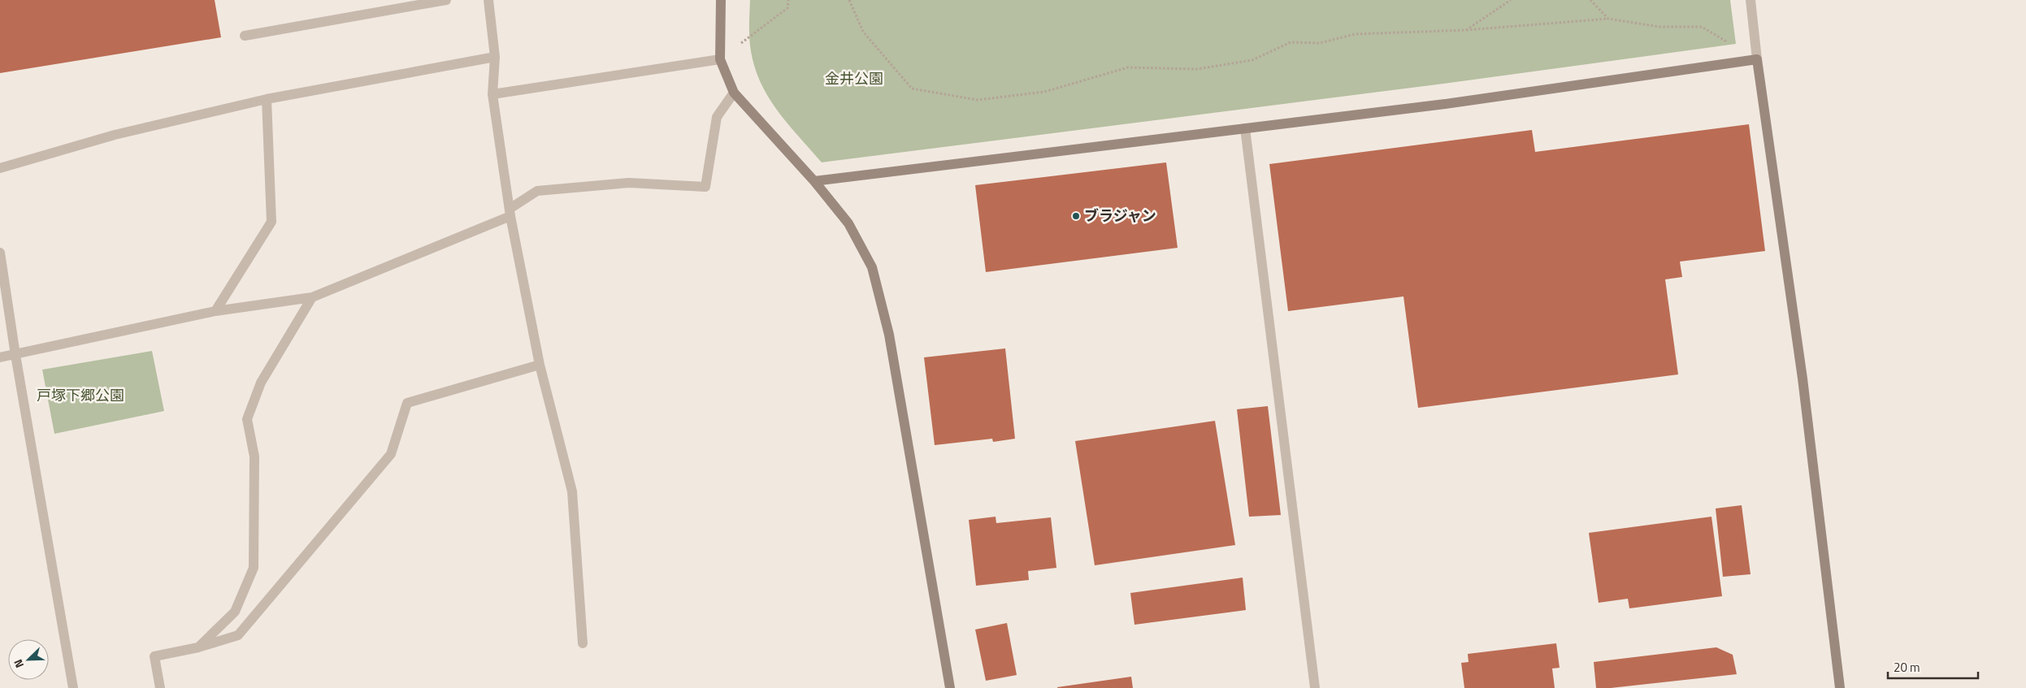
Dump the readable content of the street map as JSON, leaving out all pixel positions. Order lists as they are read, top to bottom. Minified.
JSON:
{"parks":["金井公園","戸塚下郷公園"],"places":["ブラジャン"],"scale_bar":"20 m","north":"bottom left"}
